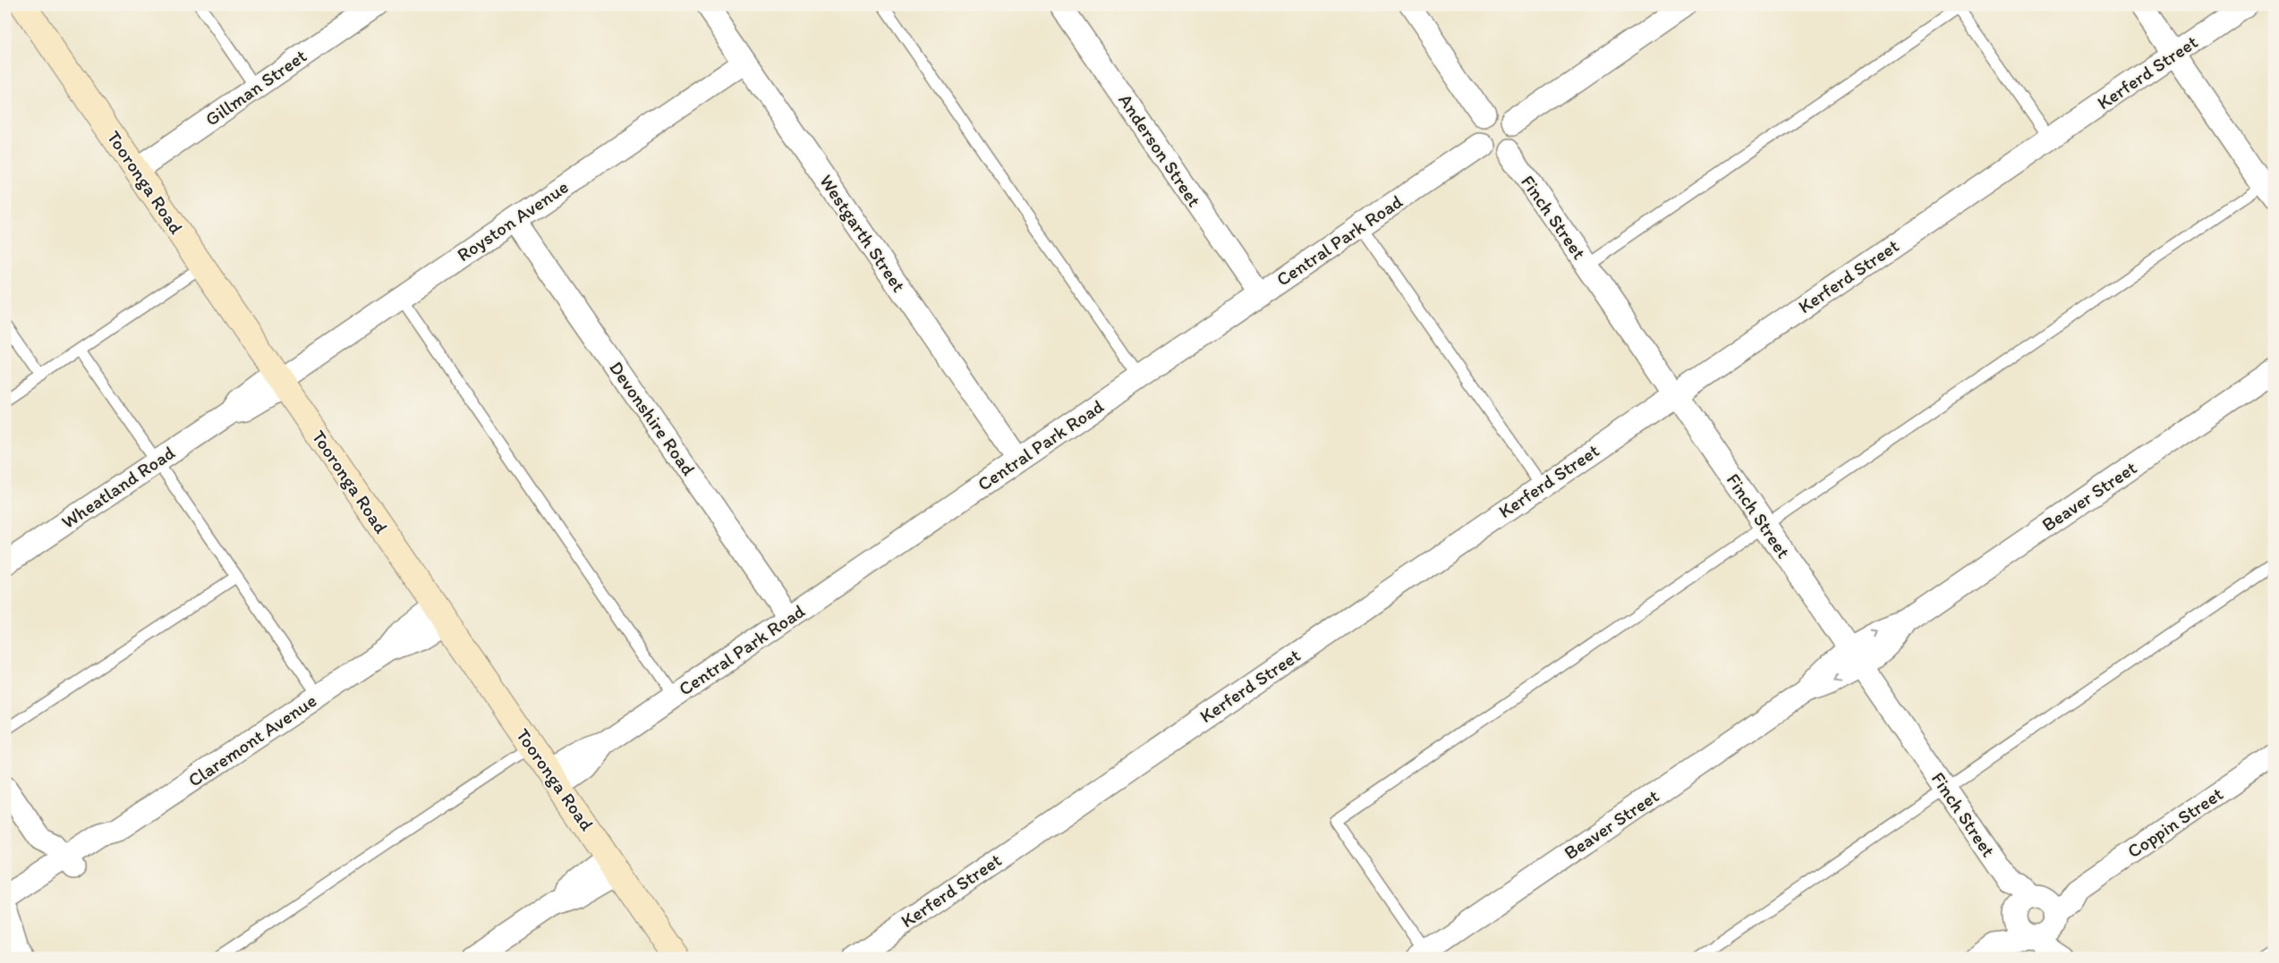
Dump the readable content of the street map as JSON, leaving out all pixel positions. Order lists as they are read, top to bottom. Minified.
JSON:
{"streets":{"main road":["Tooronga Road"],"street":["Kerferd Street","Gillman Street","Anderson Street","Finch Street","Royston Avenue","Westgarth Street","Central Park Road","Devonshire Road","Wheatland Road","Beaver Street","Claremont Avenue","Coppin Street"]},"crossings":[["Kerferd Street","Finch Street"],["Gillman Street","Tooronga Road"],["Anderson Street","Central Park Road"],["Tooronga Road","Royston Avenue"],["Tooronga Road","Central Park Road"],["Tooronga Road","Wheatland Road"],["Tooronga Road","Claremont Avenue"],["Finch Street","Central Park Road"],["Finch Street","Beaver Street"],["Finch Street","Coppin Street"],["Royston Avenue","Westgarth Street"],["Royston Avenue","Devonshire Road"],["Royston Avenue","Wheatland Road"],["Westgarth Street","Central Park Road"],["Central Park Road","Devonshire Road"]]}
